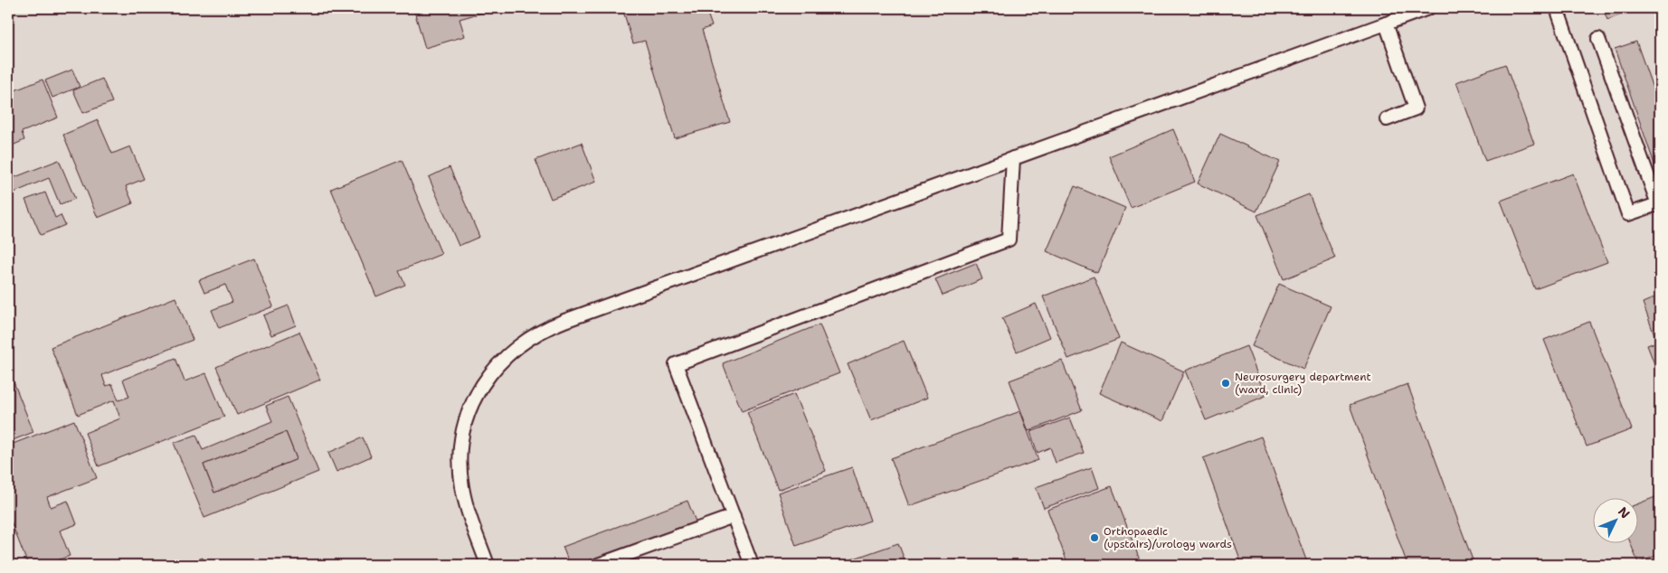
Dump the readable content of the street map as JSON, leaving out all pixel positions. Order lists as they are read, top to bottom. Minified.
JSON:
{"places":["Neurosurgery department (ward, clinic)","Orthopaedic (upstairs)/urology wards"],"north":"top right"}
